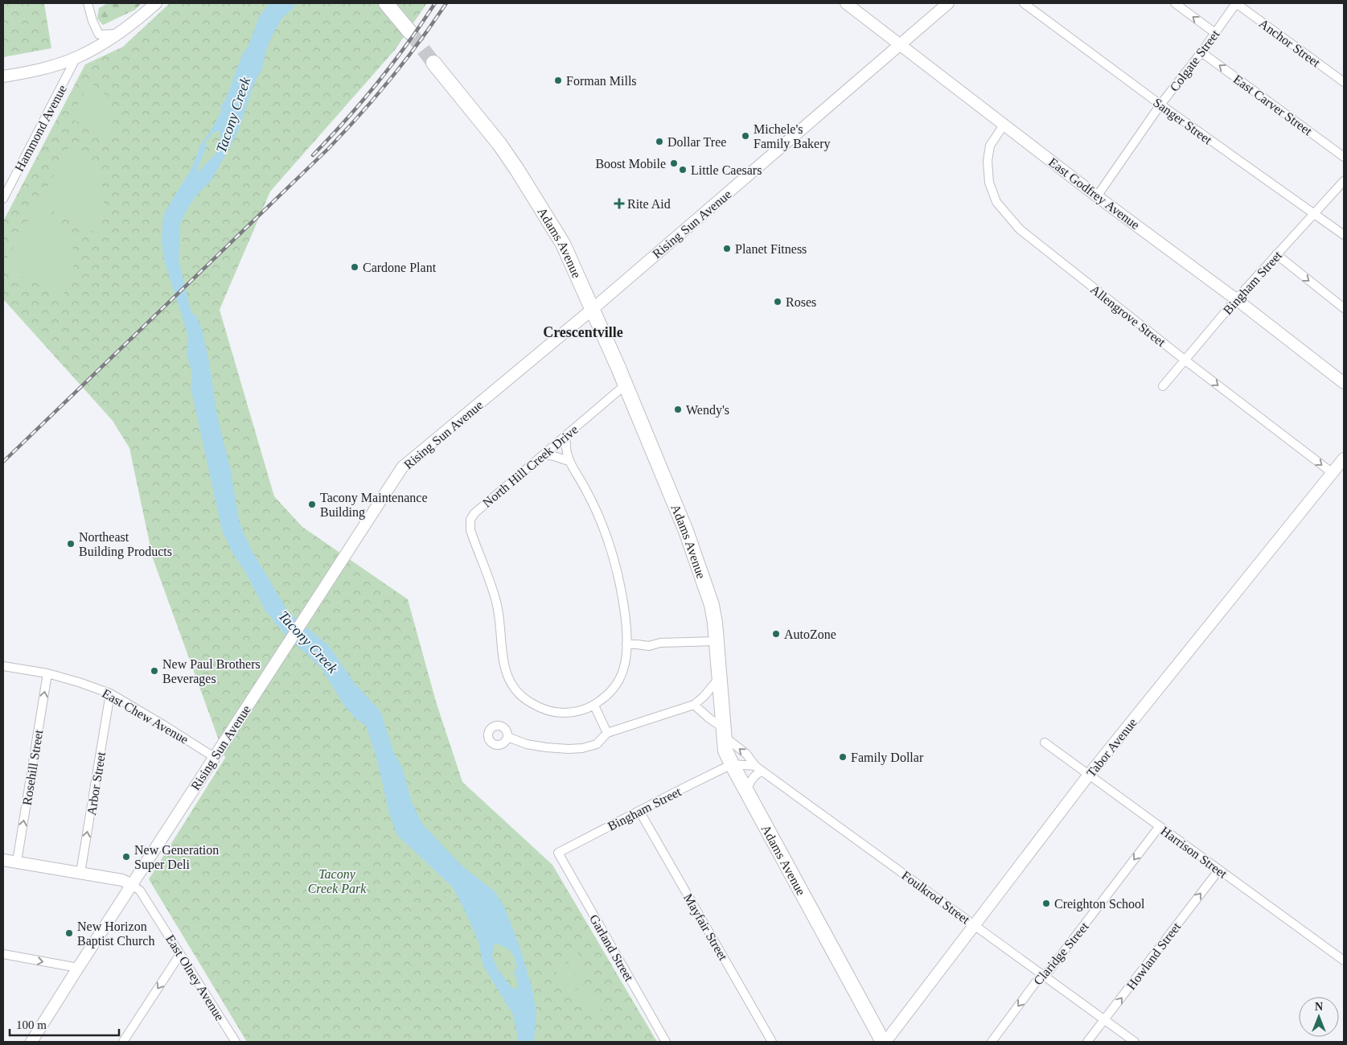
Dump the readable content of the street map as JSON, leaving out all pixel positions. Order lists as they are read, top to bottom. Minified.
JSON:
{"streets":{"highway":["Adams Avenue"],"street":["Anchor Street","Colgate Street","East Carver Street","Sanger Street","Hammond Avenue","East Godfrey Avenue","Rising Sun Avenue","Bingham Street","Allengrove Street","North Hill Creek Drive","East Chew Avenue","Tabor Avenue","Rosehill Street","Arbor Street","Harrison Street","Foulkrod Street","Mayfair Street","Garland Street","Claridge Street","Howland Street","East Olney Avenue"]},"crossings":[["Anchor Street","Colgate Street"],["Colgate Street","East Carver Street"],["Colgate Street","Sanger Street"],["Colgate Street","East Godfrey Avenue"],["Sanger Street","Bingham Street"],["East Godfrey Avenue","Rising Sun Avenue"],["East Godfrey Avenue","Bingham Street"],["East Godfrey Avenue","Allengrove Street"],["Rising Sun Avenue","Adams Avenue"],["Rising Sun Avenue","East Chew Avenue"],["Rising Sun Avenue","East Olney Avenue"],["Adams Avenue","Bingham Street"],["Adams Avenue","North Hill Creek Drive"],["Adams Avenue","Tabor Avenue"],["Adams Avenue","Foulkrod Street"],["Bingham Street","Allengrove Street"],["Bingham Street","Mayfair Street"],["Bingham Street","Garland Street"],["Allengrove Street","Tabor Avenue"],["East Chew Avenue","Rosehill Street"],["East Chew Avenue","Arbor Street"],["Tabor Avenue","Harrison Street"],["Tabor Avenue","Foulkrod Street"],["Rosehill Street","East Olney Avenue"],["Arbor Street","East Olney Avenue"],["Harrison Street","Claridge Street"],["Harrison Street","Howland Street"],["Foulkrod Street","Claridge Street"],["Foulkrod Street","Howland Street"]],"one_way":["East Carver Street","Allengrove Street","Rosehill Street","Arbor Street","Claridge Street","Howland Street"],"districts":["Crescentville"],"water":["Tacony Creek"],"parks":["Tacony Creek Park"],"places":{"other":["Forman Mills","Michele's Family Bakery","Dollar Tree","Boost Mobile","Little Caesars","Planet Fitness","Cardone Plant","Roses","Wendy's","Tacony Maintenance Building","Northeast Building Products","AutoZone","New Paul Brothers Beverages","Family Dollar","New Generation Super Deli","Creighton School","New Horizon Baptist Church"],"health":["Rite Aid"]},"scale_bar":"100 m","north":"top"}
